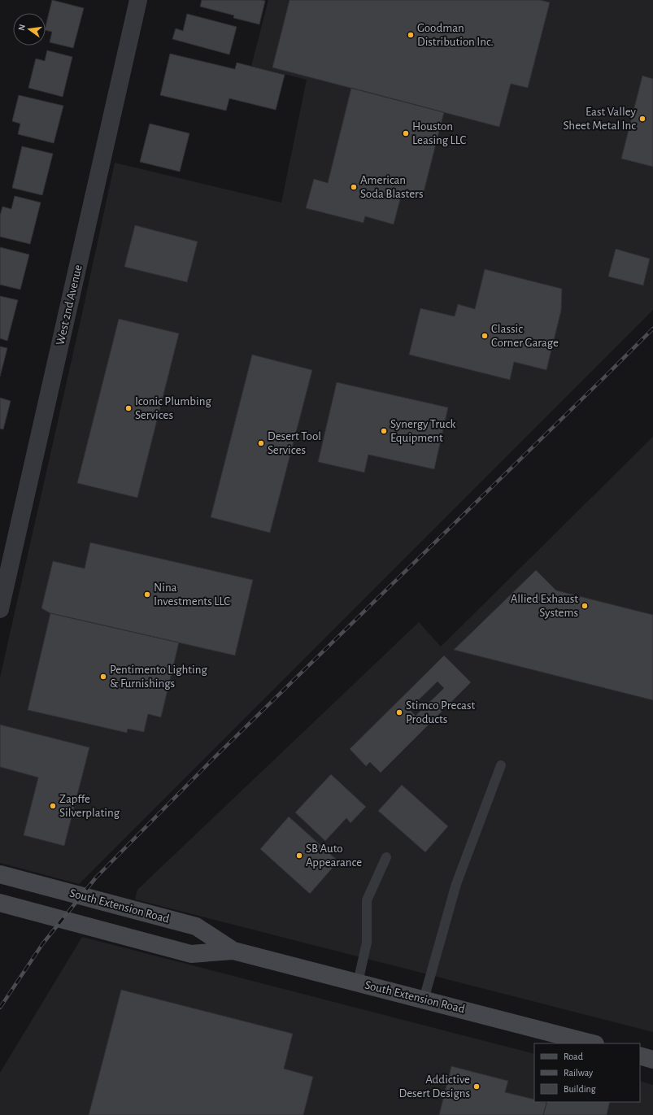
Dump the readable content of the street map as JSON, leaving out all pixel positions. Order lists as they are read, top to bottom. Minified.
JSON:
{"streets":{"street":["West 2nd Avenue","South Extension Road"]},"places":["Goodman Distribution Inc.","East Valley Sheet Metal Inc","Houston Leasing LLC","American Soda Blasters","Classic Corner Garage","Iconic Plumbing Services","Synergy Truck Equipment","Desert Tool Services","Nina Investments LLC","Allied Exhaust Systems","Pentimento Lighting & Furnishings","Stimco Precast Products","Zapffe Silverplating","SB Auto Appearance","Addictive Desert Designs"],"legend":["Road","Railway","Building"],"north":"left"}
